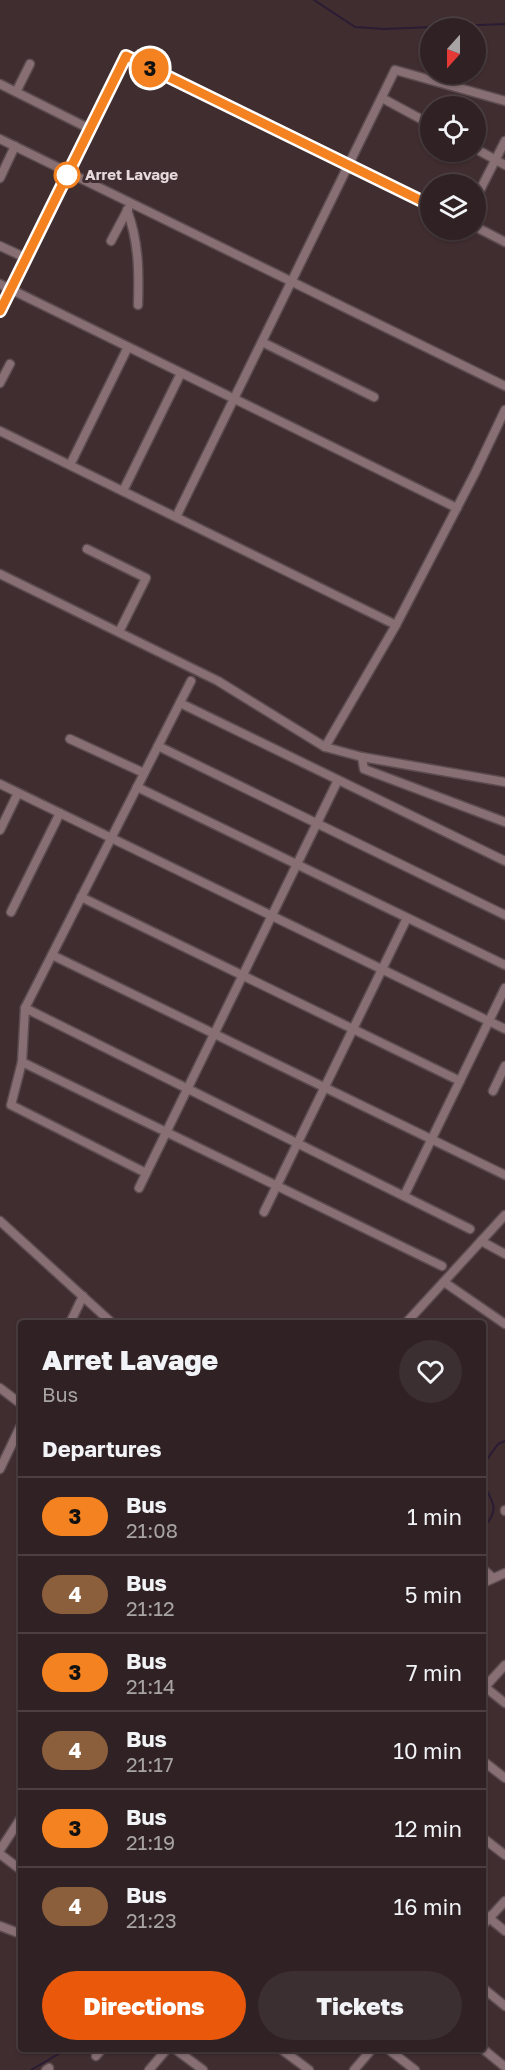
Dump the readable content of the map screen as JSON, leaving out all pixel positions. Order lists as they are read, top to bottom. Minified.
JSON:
{"places":["Arret Lavage"],"lines":["bus line 3"],"north":"bottom","page":{"on_map":"3","heading":[["Arret Lavage","Bus"],"Departures"],"list":[{"mark":"3","name":"Bus","note":"21:08","value":"1 min"},{"mark":"4","name":"Bus","note":"21:12","value":"5 min"},{"mark":"3","name":"Bus","note":"21:14","value":"7 min"},{"mark":"4","name":"Bus","note":"21:17","value":"10 min"},{"mark":"3","name":"Bus","note":"21:19","value":"12 min"},{"mark":"4","name":"Bus","note":"21:23","value":"16 min"}],"buttons":["Directions","Tickets"]}}
